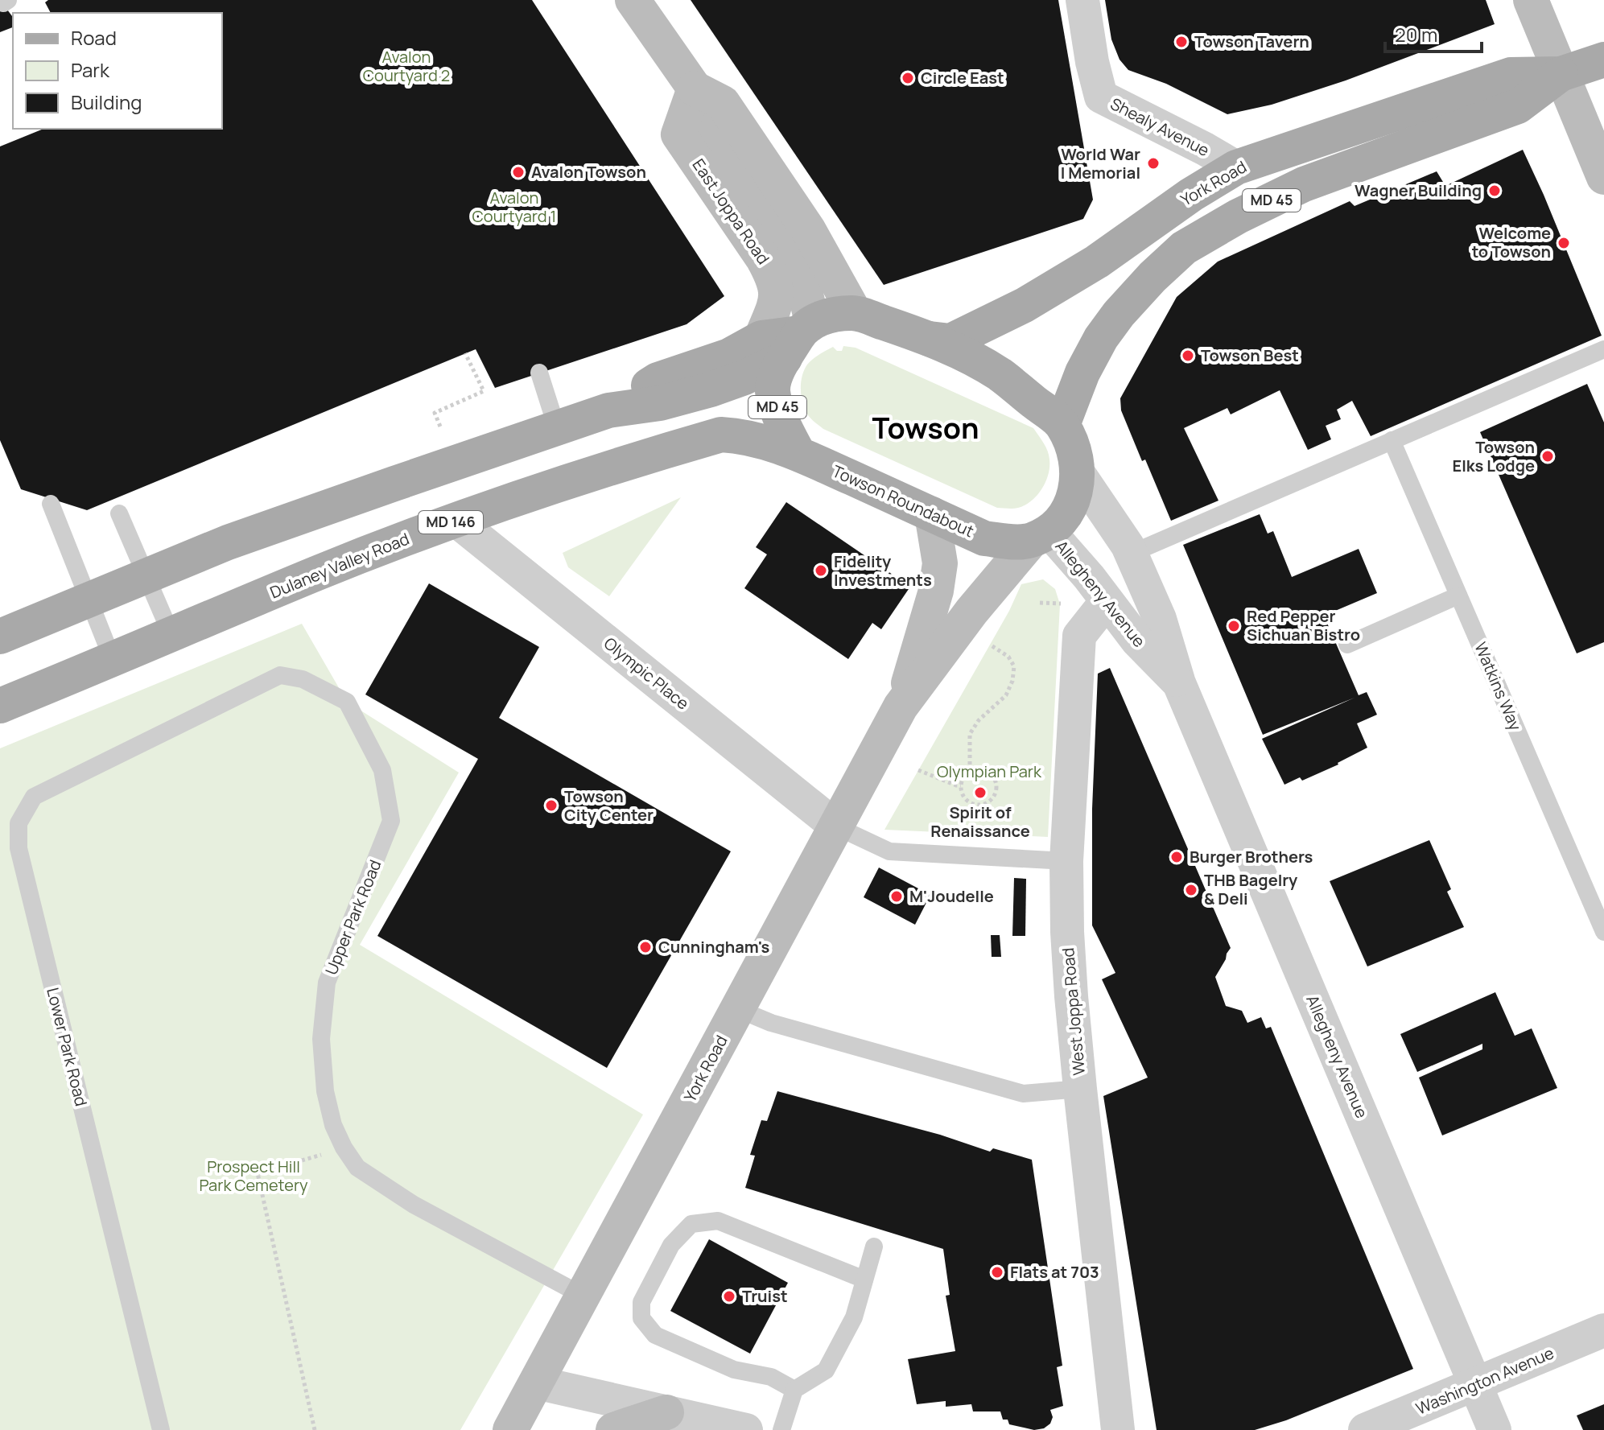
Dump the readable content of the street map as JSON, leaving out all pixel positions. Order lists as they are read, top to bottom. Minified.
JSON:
{"streets":{"main road":["York Road","MD 45","East Joppa Road","Towson Roundabout","MD 146","Dulaney Valley Road"],"street":["Shealy Avenue","Allegheny Avenue","Olympic Place","West Joppa Road","Washington Avenue"],"lane":["Watkins Way","Upper Park Road","Lower Park Road"]},"crossings":[["Shealy Avenue","York Road"],["York Road","MD 45"],["York Road","Towson Roundabout"],["York Road","Allegheny Avenue"],["York Road","Olympic Place"],["York Road","Upper Park Road"],["MD 45","East Joppa Road"],["MD 45","Towson Roundabout"],["MD 45","Dulaney Valley Road"],["Towson Roundabout","Dulaney Valley Road"],["Towson Roundabout","Allegheny Avenue"],["Dulaney Valley Road","Olympic Place"],["Allegheny Avenue","West Joppa Road"],["Allegheny Avenue","Washington Avenue"],["Upper Park Road","Lower Park Road"]],"districts":["Towson"],"parks":["Avalon Courtyard 2","Avalon Courtyard 1","Olympian Park","Prospect Hill Park Cemetery"],"places":["Towson Tavern","Circle East","World War I Memorial","Avalon Towson","Wagner Building","Welcome to Towson","Towson Best","Towson Elks Lodge","Fidelity Investments","Red Pepper Sichuan Bistro","Spirit of Renaissance","Towson City Center","Burger Brothers","THB Bagelry & Deli","M'Joudelle","Cunningham's","Flats at 703","Truist"],"legend":["Road","Park","Building"],"scale_bar":"20 m"}
